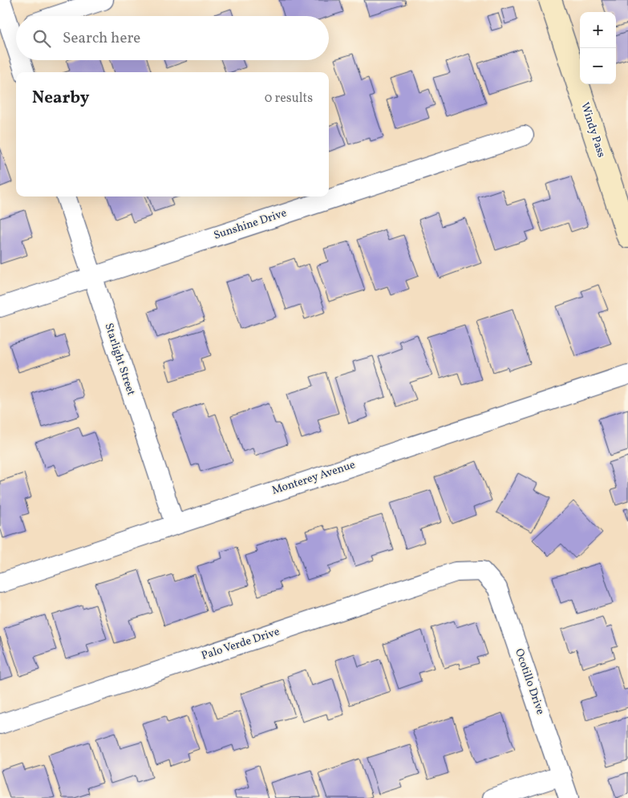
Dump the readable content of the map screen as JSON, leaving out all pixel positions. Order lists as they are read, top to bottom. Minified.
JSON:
{"streets":{"street":["Windy Pass","Sunshine Drive","Starlight Street","Monterey Avenue","Palo Verde Drive","Ocotillo Drive"]},"crossings":[["Sunshine Drive","Starlight Street"],["Starlight Street","Monterey Avenue"],["Palo Verde Drive","Ocotillo Drive"]],"page":{"map_buttons":["+","−"],"search":"Search here","heading":["Nearby","0 results"]}}
